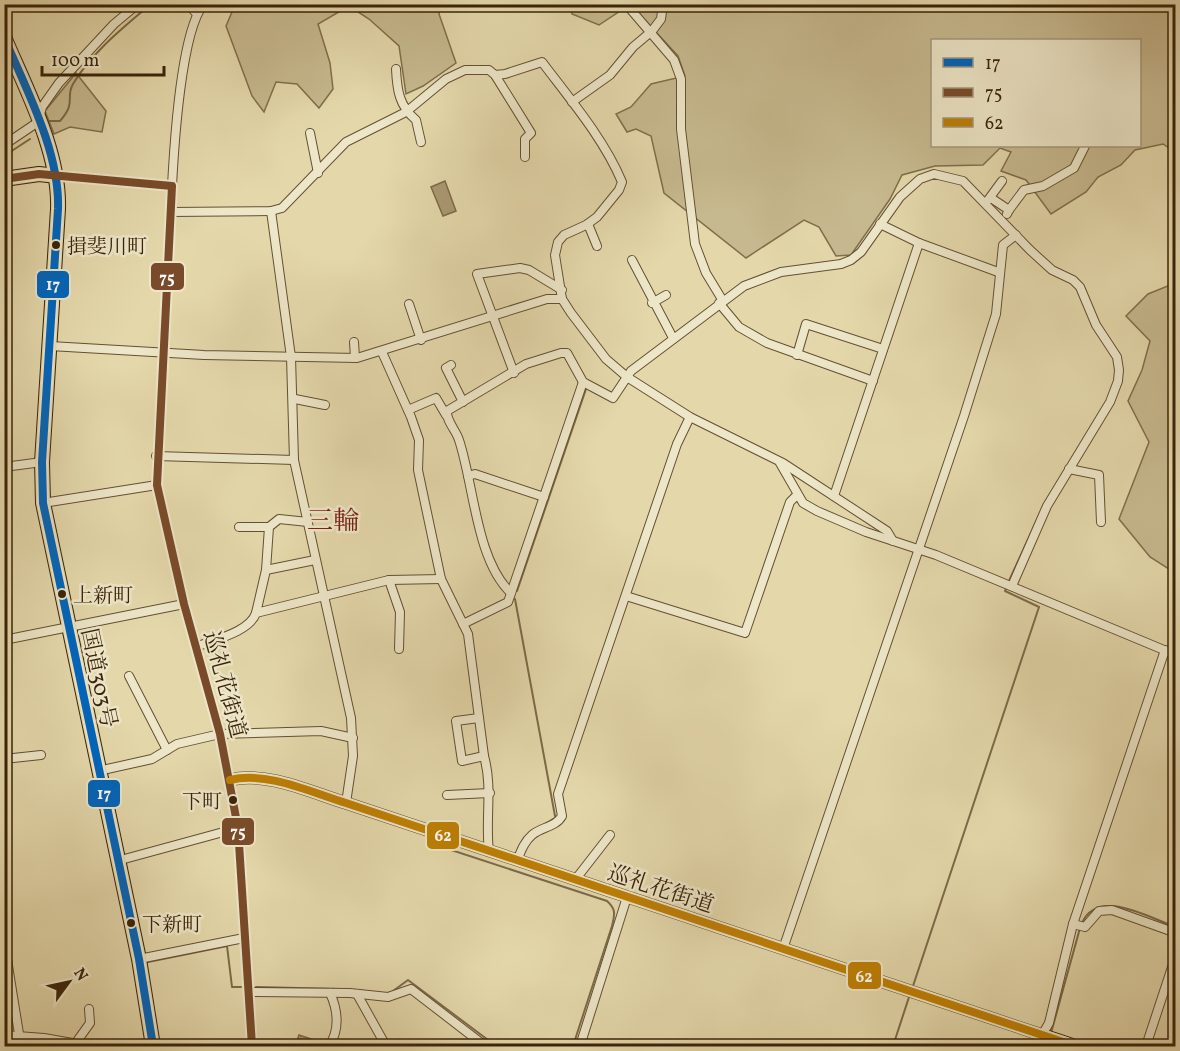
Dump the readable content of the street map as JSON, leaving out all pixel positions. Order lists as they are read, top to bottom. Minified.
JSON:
{"streets":{"highway":["国道303号"],"street":["巡礼花街道"]},"districts":["三輪"],"places":["揖斐川町","上新町","下町","下新町"],"lines":["transit line 17","transit line 75","transit line 62"],"legend":["17","75","62"],"scale_bar":"100 m","north":"top right"}
